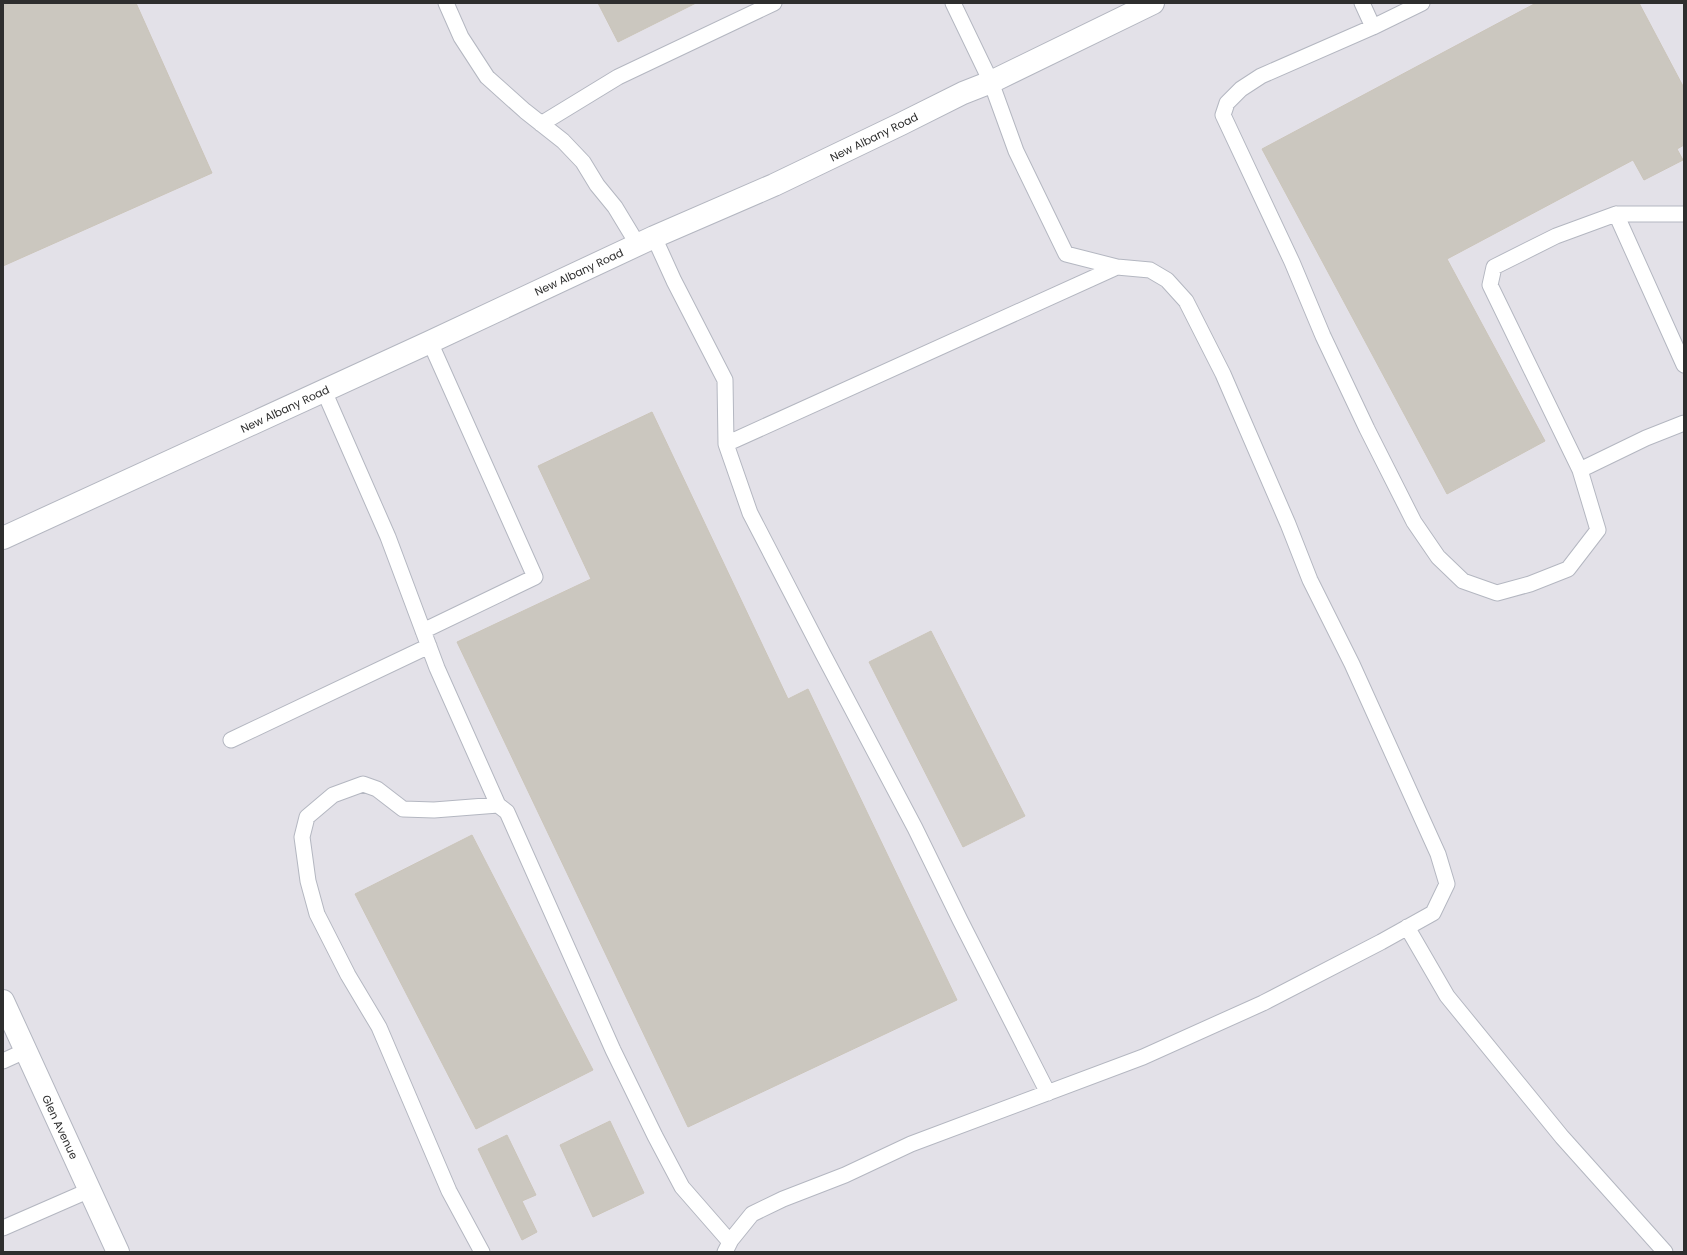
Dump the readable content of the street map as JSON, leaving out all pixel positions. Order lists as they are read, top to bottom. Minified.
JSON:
{"streets":{"main road":["New Albany Road","Glen Avenue"]}}
